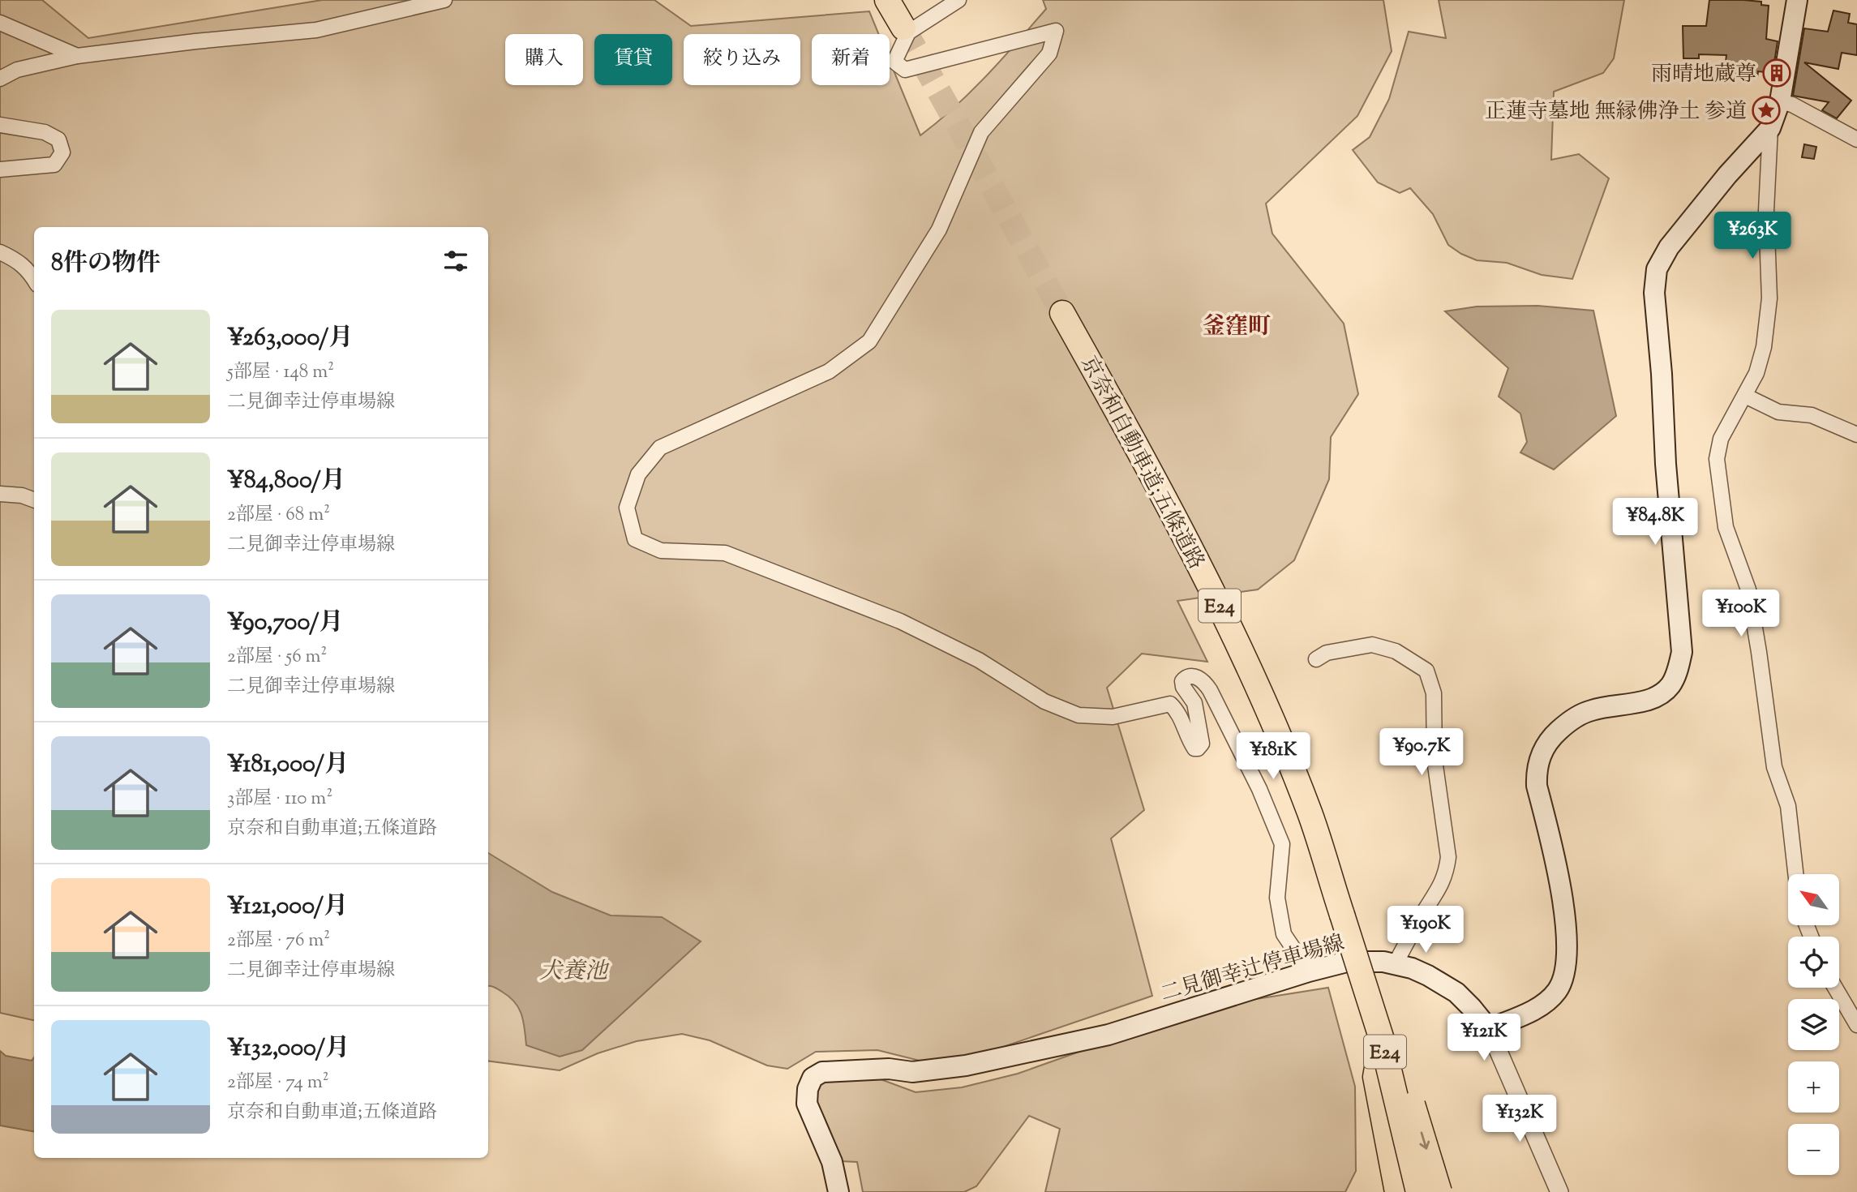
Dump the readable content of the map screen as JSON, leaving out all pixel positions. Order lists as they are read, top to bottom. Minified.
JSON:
{"streets":{"highway":["京奈和自動車道;五條道路","E24"],"main road":["二見御幸辻停車場線"]},"districts":["釜窪町"],"water":["犬養池"],"places":{"building":["雨晴地蔵尊"],"place":["正蓮寺墓地 無縁佛浄土 参道"]},"north":"top left","page":{"chip":["購入","賃貸","絞り込み","新着"],"price":["¥263K","¥84.8K","¥100K","¥90.7K","¥181K","¥190K","¥121K","¥132K"],"heading":"8件の物件","list":[{"name":"¥263,000/月","note":"5部屋 · 148 m² · 二見御幸辻停車場線"},{"name":"¥84,800/月","note":"2部屋 · 68 m² · 二見御幸辻停車場線"},{"name":"¥90,700/月","note":"2部屋 · 56 m² · 二見御幸辻停車場線"},{"name":"¥181,000/月","note":"3部屋 · 110 m² · 京奈和自動車道;五條道路"},{"name":"¥121,000/月","note":"2部屋 · 76 m² · 二見御幸辻停車場線"},{"name":"¥132,000/月","note":"2部屋 · 74 m² · 京奈和自動車道;五條道路"}],"map_buttons":["+","−"]}}
